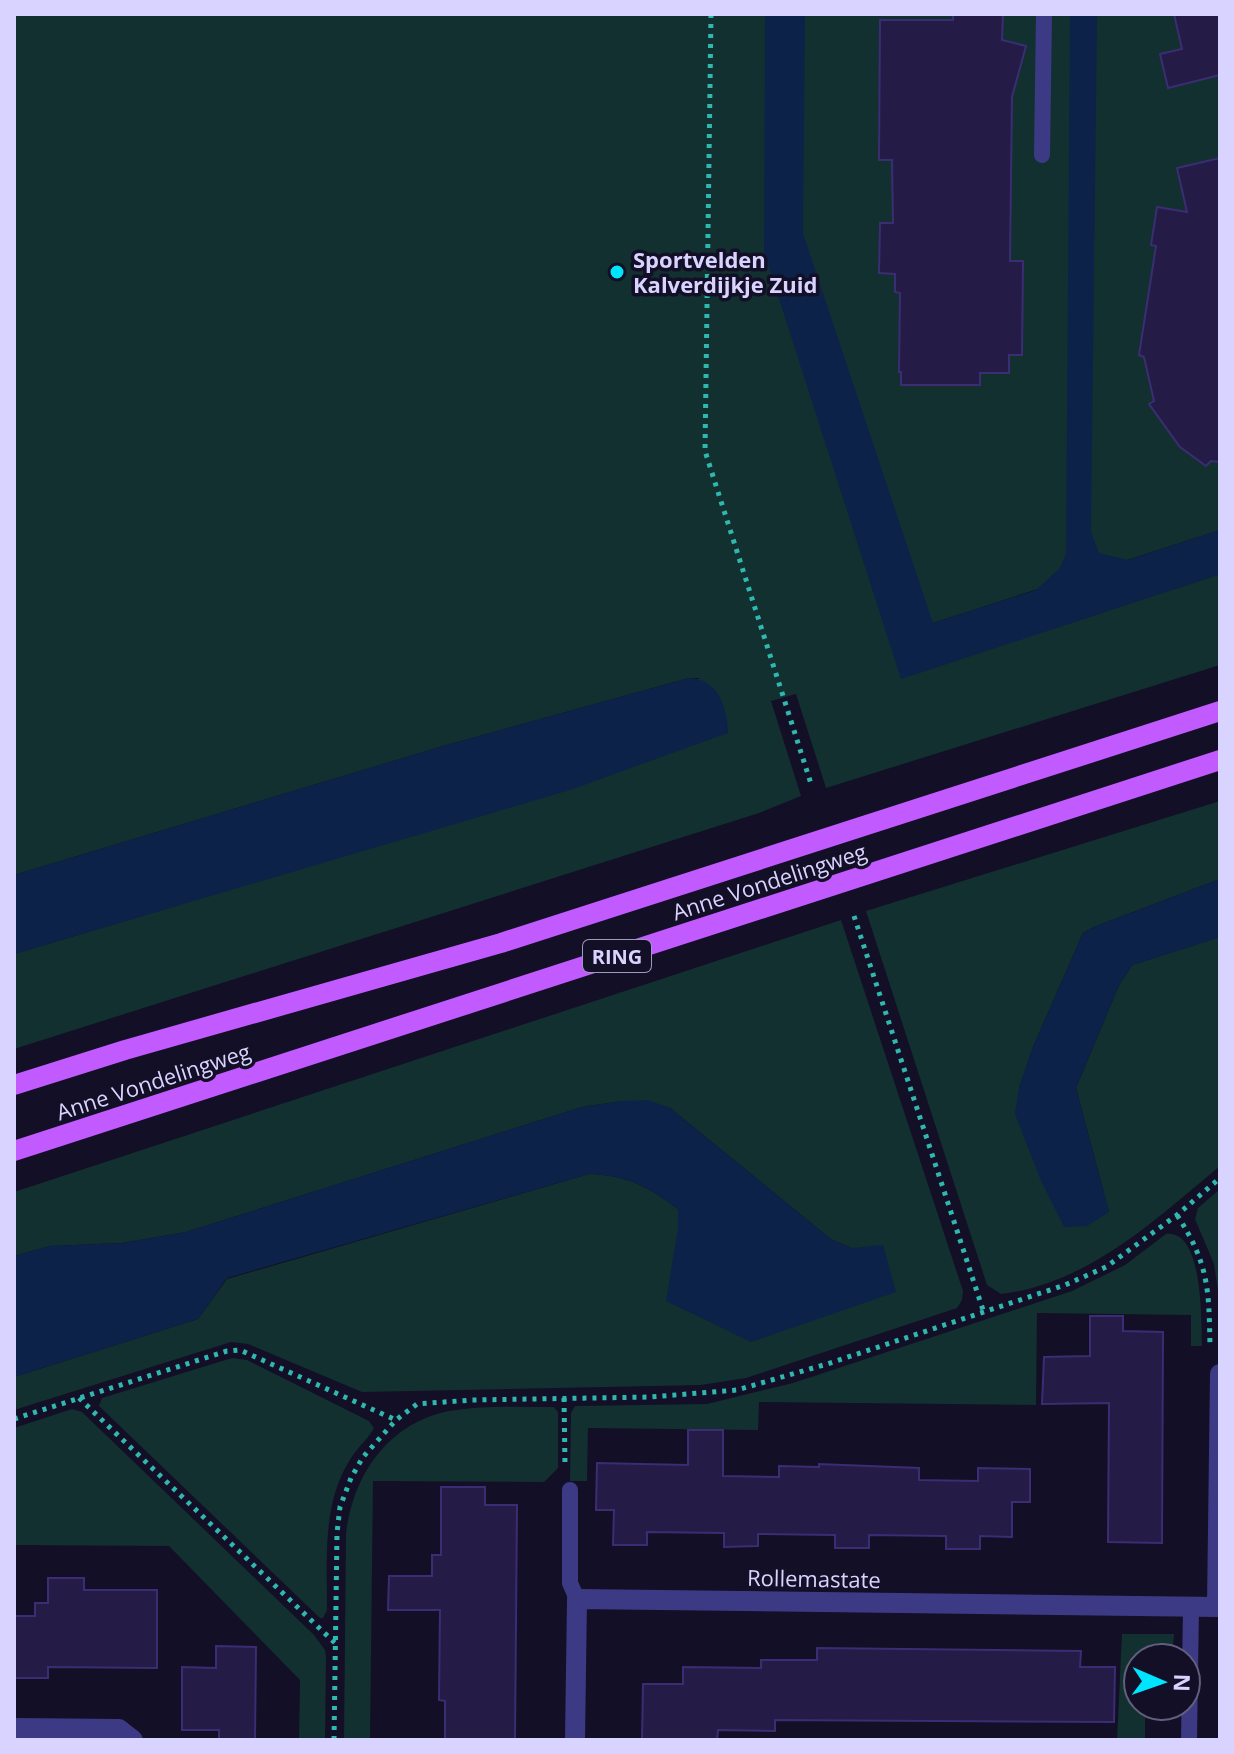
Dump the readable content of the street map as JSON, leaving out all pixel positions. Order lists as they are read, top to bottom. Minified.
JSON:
{"streets":{"main road":["Anne Vondelingweg","RING"],"street":["Rollemastate"]},"places":["Sportvelden Kalverdijkje Zuid"],"north":"right"}
